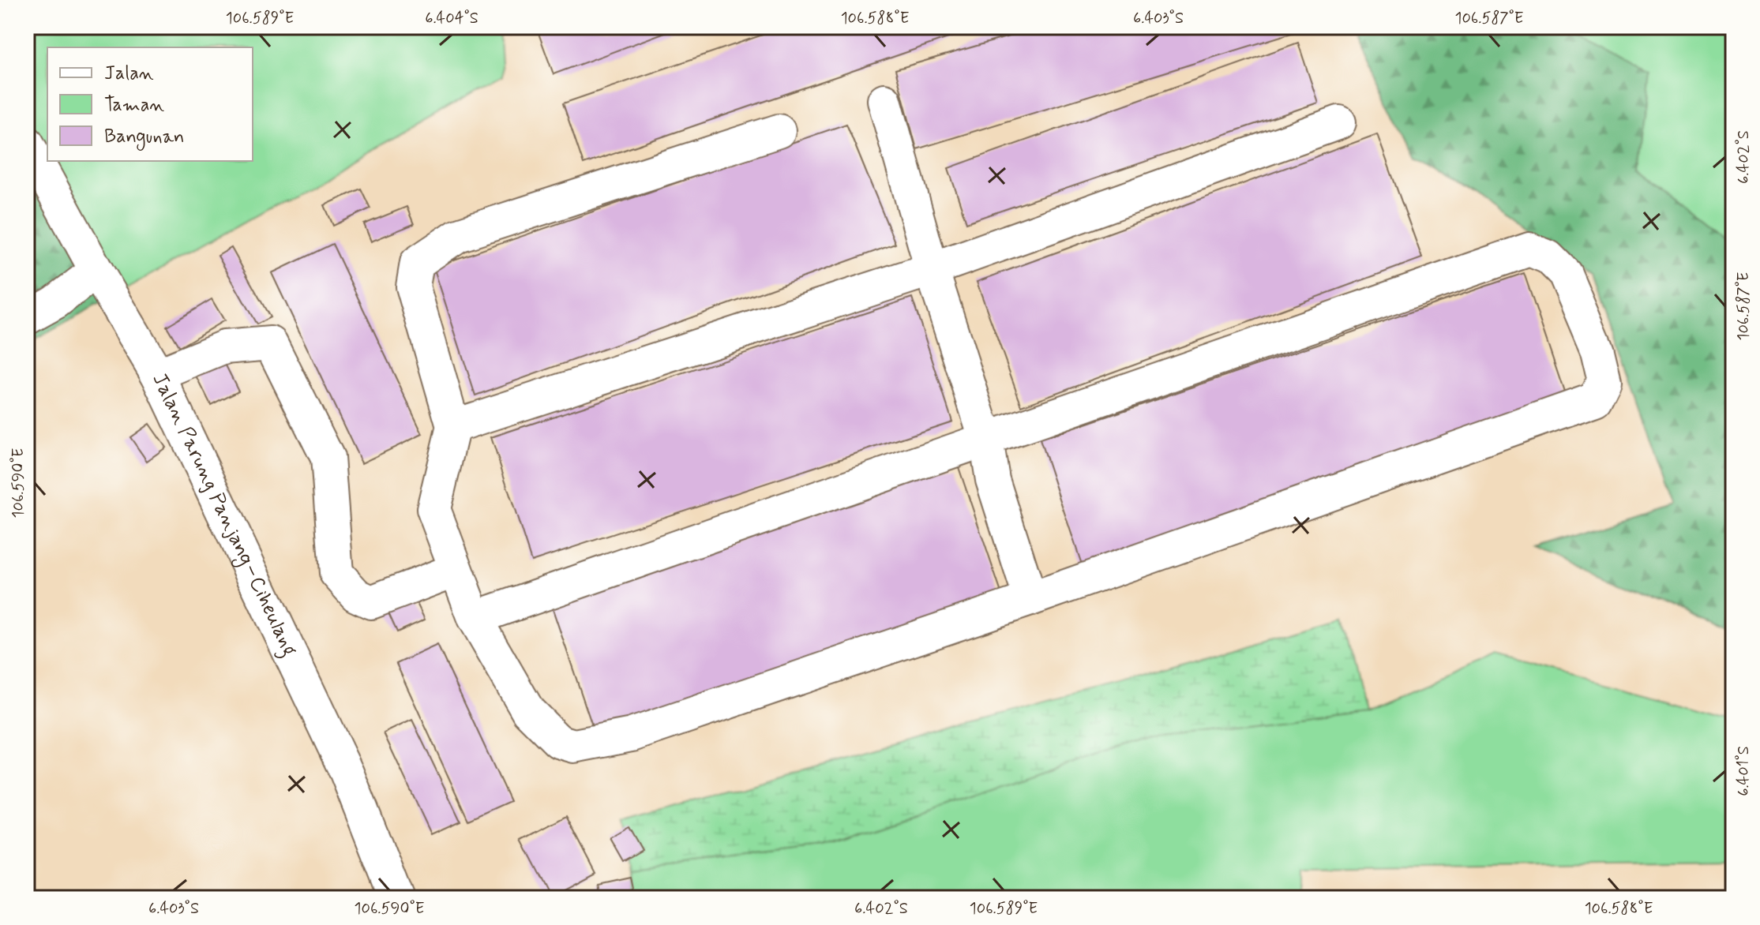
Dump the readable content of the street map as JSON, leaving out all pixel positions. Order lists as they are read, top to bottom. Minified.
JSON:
{"streets":{"street":["Jalan Parung Panjang–Ciheulang"]},"legend":["Jalan","Taman","Bangunan"],"coordinates":["106.589°E","6.404°S","106.588°E","6.403°S","106.587°E","6.402°S","106.590°E","6.401°S"]}
